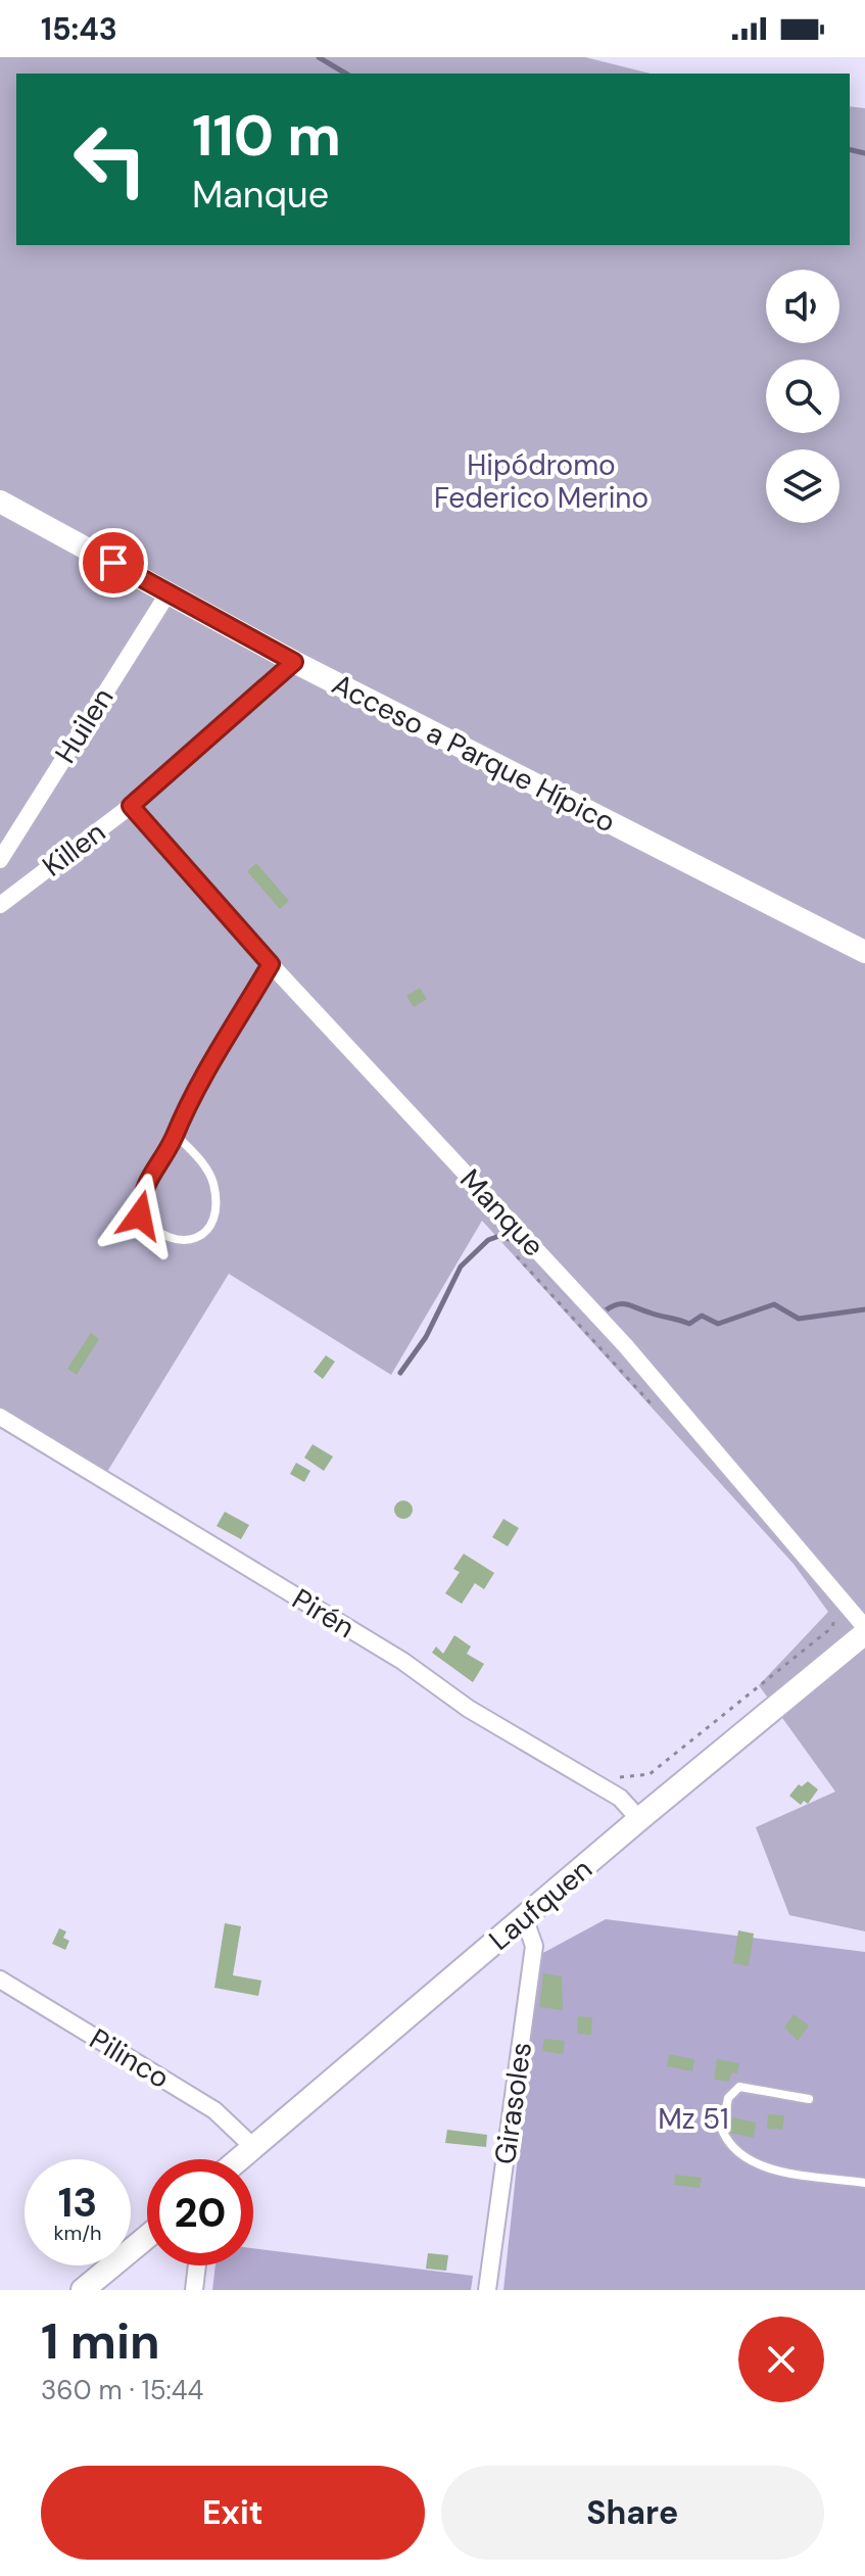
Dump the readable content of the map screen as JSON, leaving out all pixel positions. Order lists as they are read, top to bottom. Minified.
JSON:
{"streets":{"street":["Huilen","Acceso a Parque Hípico","Killen","Manque","Pirén","Laufquen","Pilinco","Girasoles"]},"crossings":[["Huilen","Acceso a Parque Hípico"],["Acceso a Parque Hípico","Killen"],["Killen","Manque"],["Pirén","Laufquen"],["Laufquen","Pilinco"],["Laufquen","Girasoles"]],"parks":["Hipódromo Federico Merino","Mz 51"],"page":{"status":"15:43","turn":["110 m","Manque"],"speed":"13 km/h","limit":"20","heading":["1 min","360 m · 15:44"],"buttons":["Exit","Share"]}}
